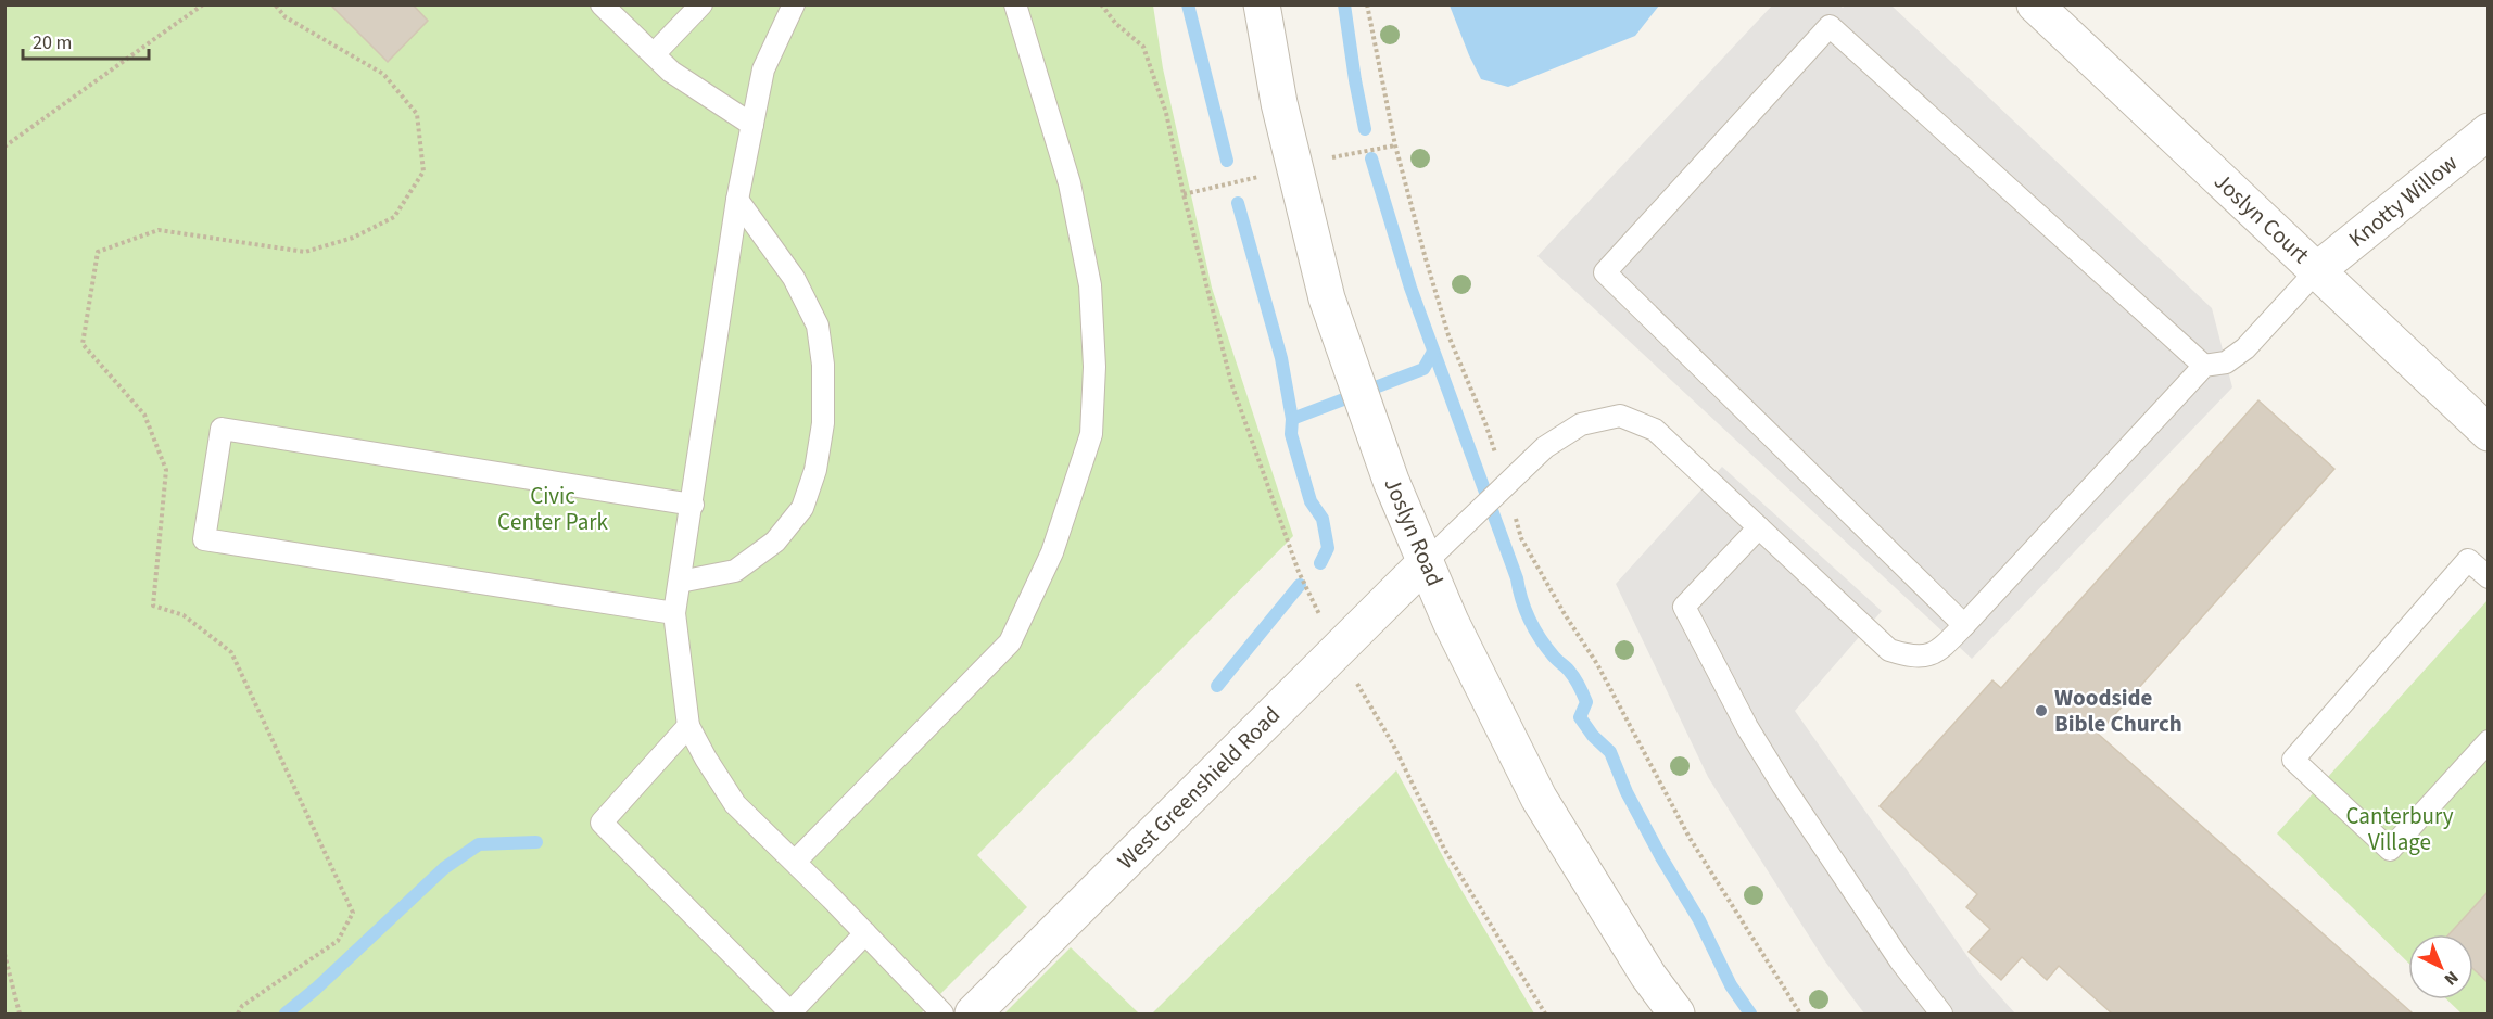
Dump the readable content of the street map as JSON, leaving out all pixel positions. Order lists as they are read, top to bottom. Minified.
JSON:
{"streets":{"street":["Knotty Willow","Joslyn Court","Joslyn Road","West Greenshield Road"]},"crossings":[["Knotty Willow","Joslyn Court"],["Joslyn Road","West Greenshield Road"]],"parks":["Civic Center Park","Canterbury Village"],"places":["Woodside Bible Church"],"scale_bar":"20 m","north":"bottom right"}
